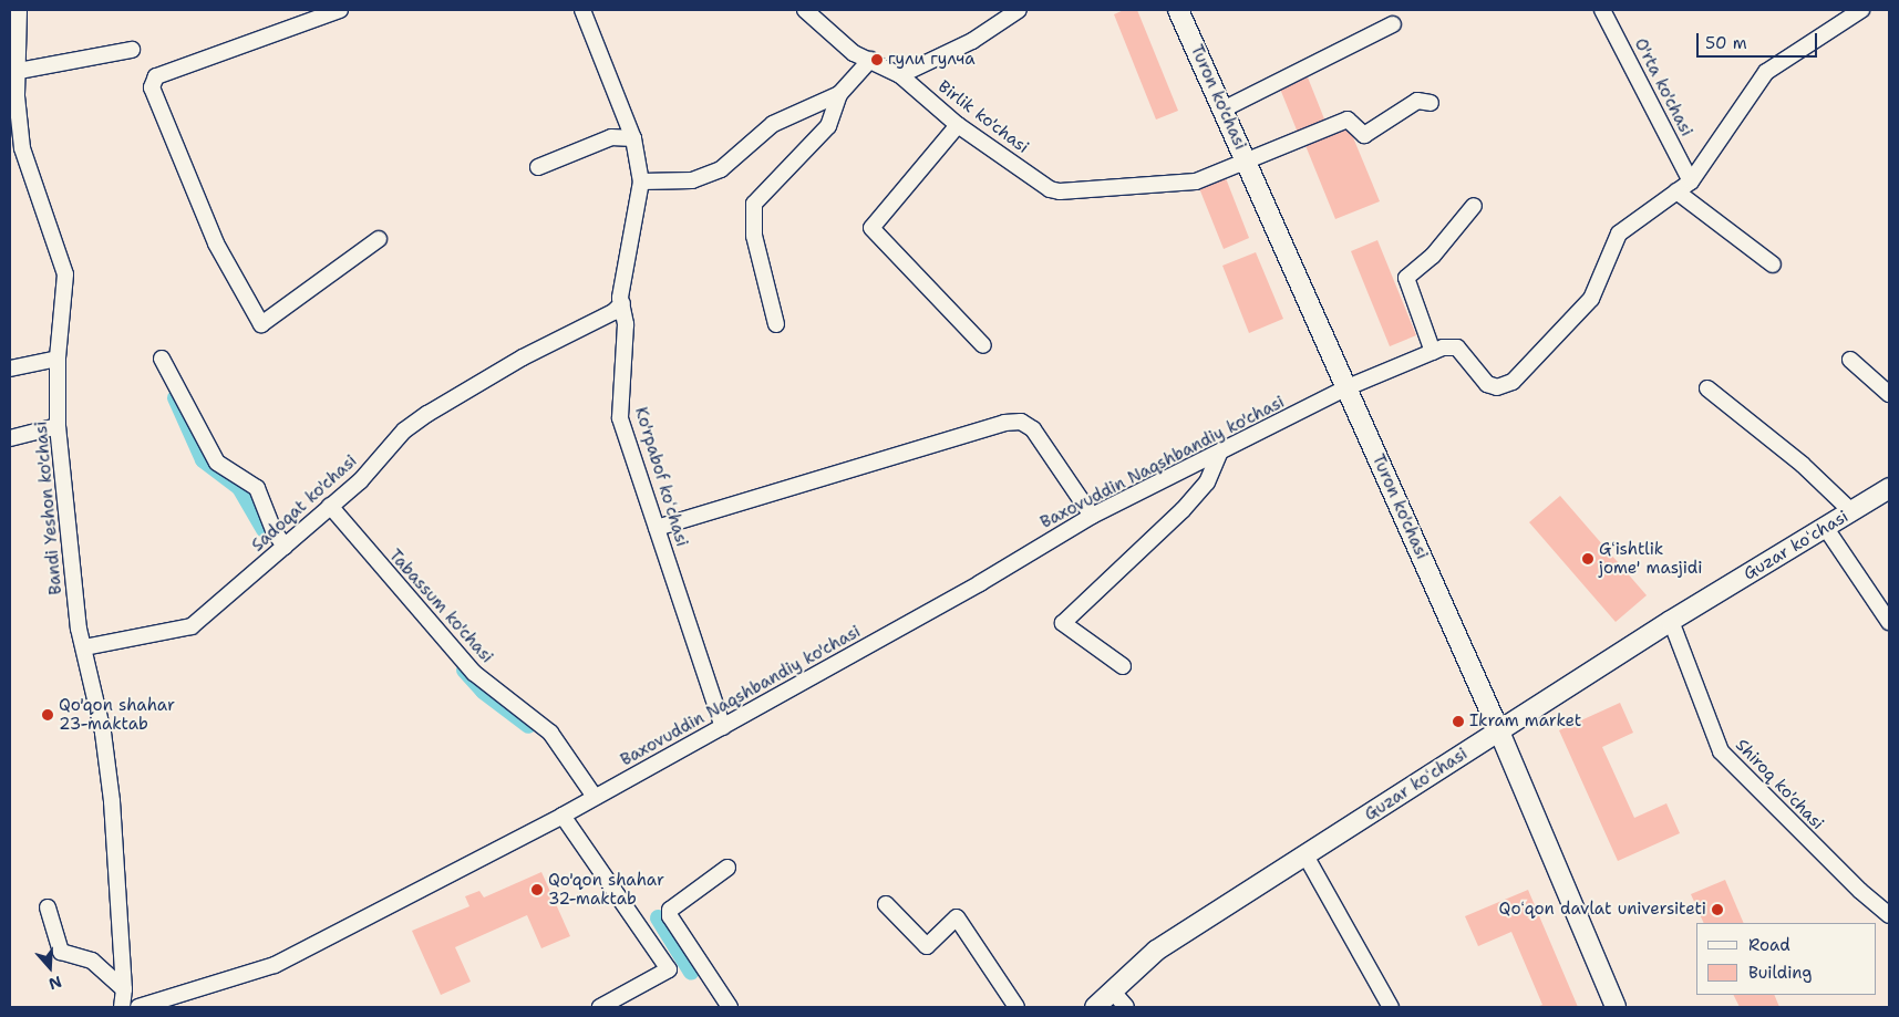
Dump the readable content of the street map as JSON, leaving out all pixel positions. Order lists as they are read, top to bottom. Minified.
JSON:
{"streets":{"main road":["Turon ko'chasi","Guzar koʻchasi"],"street":["O'rta ko'chasi","Birlik ko'chasi","Baxovuddin Naqshbandiy ko'chasi","Ko'rpabof koʻchasi","Sadoqat ko'chasi","Bandi Yeshon ko'chasi","Tabassum ko'chasi","Shiroq ko'chasi"]},"crossings":[["Turon ko'chasi","Birlik ko'chasi"],["Turon ko'chasi","Baxovuddin Naqshbandiy ko'chasi"],["Turon ko'chasi","Guzar koʻchasi"],["Baxovuddin Naqshbandiy ko'chasi","Ko'rpabof koʻchasi"],["Baxovuddin Naqshbandiy ko'chasi","Tabassum ko'chasi"],["Ko'rpabof koʻchasi","Sadoqat ko'chasi"],["Sadoqat ko'chasi","Bandi Yeshon ko'chasi"],["Sadoqat ko'chasi","Tabassum ko'chasi"],["Guzar koʻchasi","Shiroq ko'chasi"]],"places":["гули гулча","Gʻishtlik jome' masjidi","Qo'qon shahar 23-maktab","Ikram market","Qo'qon shahar 32-maktab","Qoʻqon davlat universiteti"],"legend":["Road","Building"],"scale_bar":"50 m","north":"bottom"}
